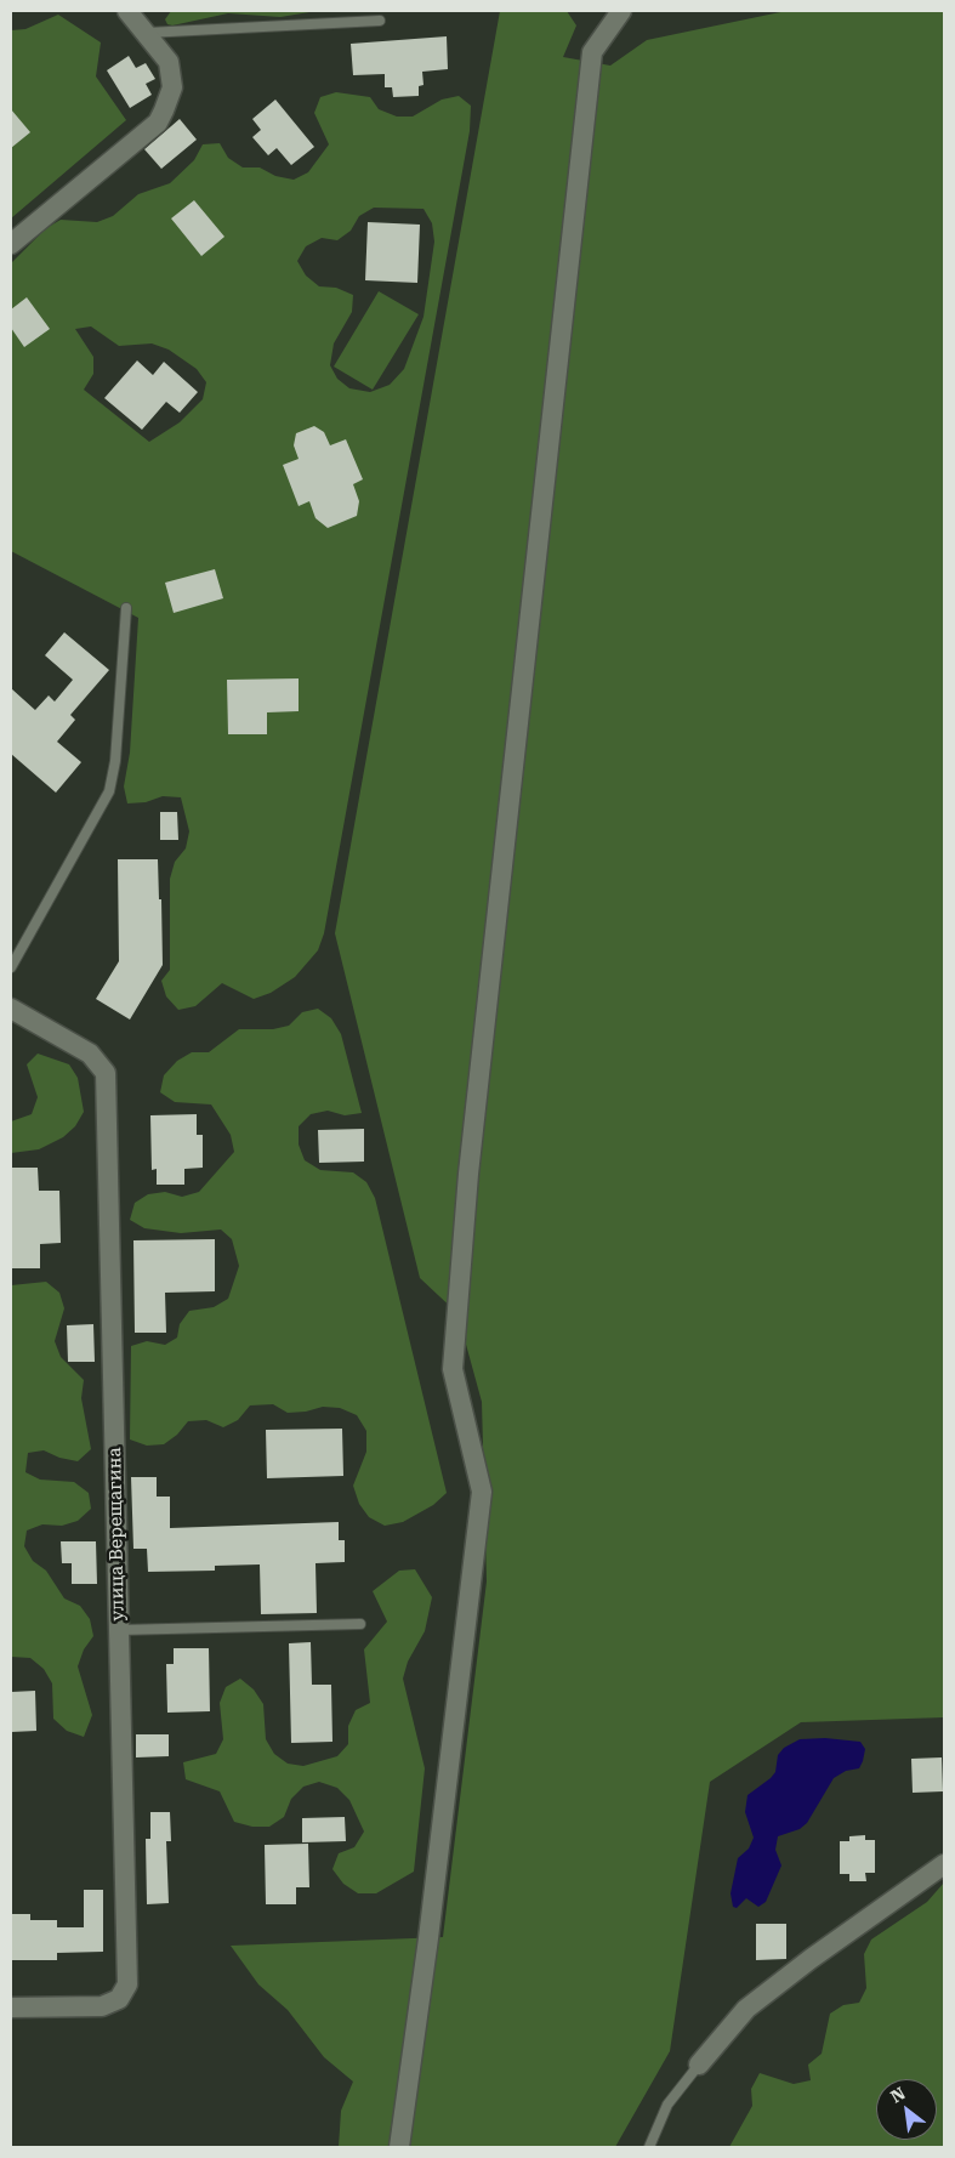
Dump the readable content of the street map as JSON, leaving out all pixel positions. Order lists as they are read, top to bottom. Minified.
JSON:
{"streets":{"street":["улица Верещагина"]},"north":"top left"}
